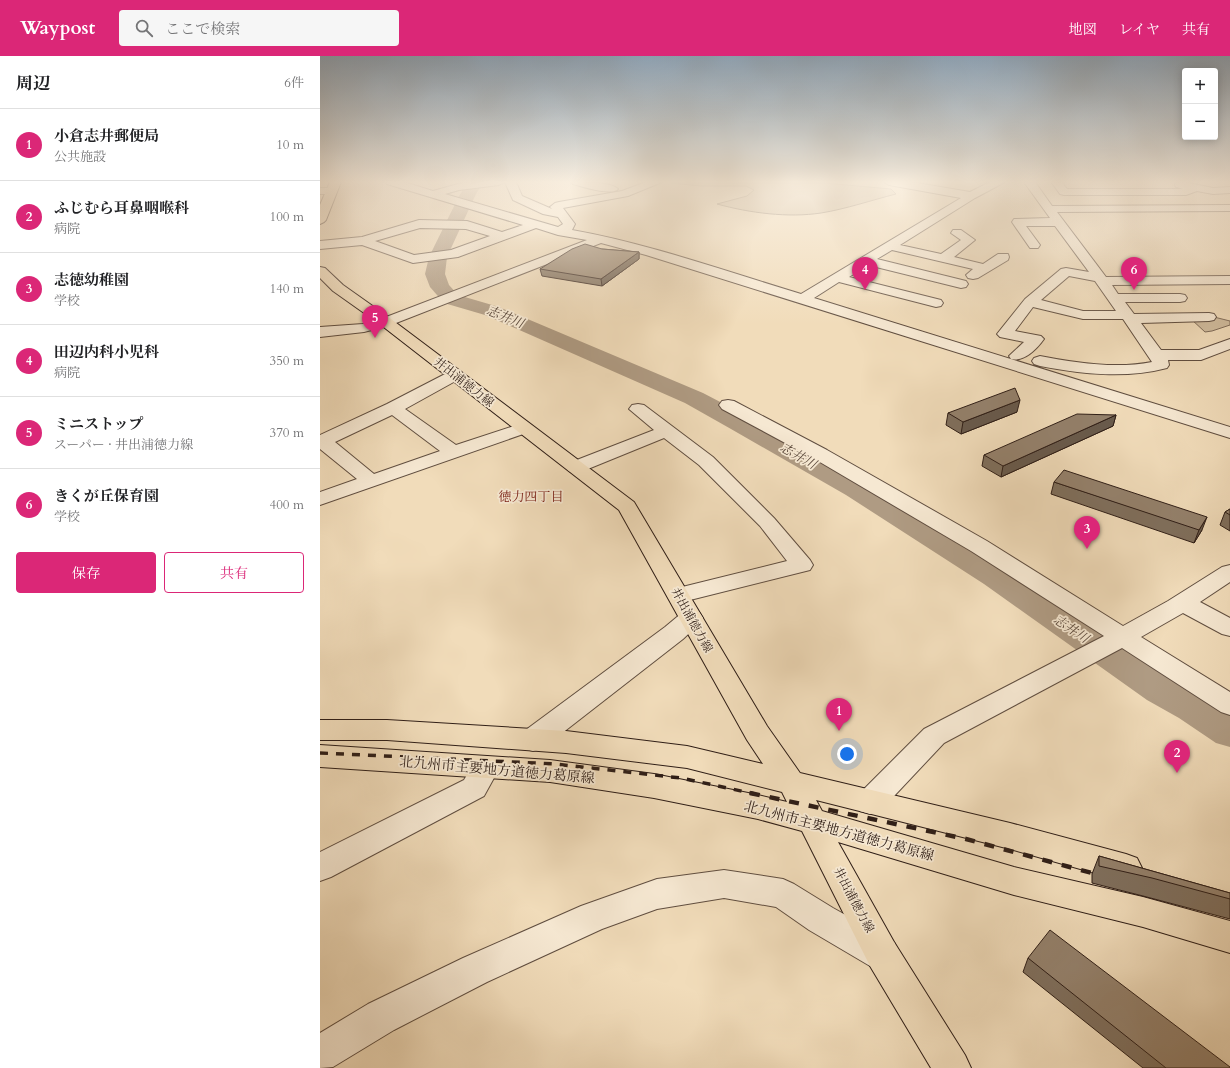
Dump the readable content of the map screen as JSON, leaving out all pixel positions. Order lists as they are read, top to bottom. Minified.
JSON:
{"streets":{"main road":["井出浦徳力線","北九州市主要地方道徳力葛原線"]},"crossings":[["井出浦徳力線","北九州市主要地方道徳力葛原線"]],"districts":["徳力四丁目"],"water":["志井川"],"page":{"header":"Waypost","search":"ここで検索","nav":["地図","レイヤ","共有"],"heading":["周辺","6件"],"map_buttons":["+","−"],"list":[{"mark":"1","name":"小倉志井郵便局","note":"公共施設","value":"10 m"},{"mark":"2","name":"ふじむら耳鼻咽喉科","note":"病院","value":"100 m"},{"mark":"3","name":"志徳幼稚園","note":"学校","value":"140 m"},{"mark":"4","name":"田辺内科小児科","note":"病院","value":"350 m"},{"mark":"5","name":"ミニストップ","note":"スーパー · 井出浦徳力線","value":"370 m"},{"mark":"6","name":"きくが丘保育園","note":"学校","value":"400 m"}],"pins":["4","6","5","3","1","2"],"buttons":["保存","共有"]}}
